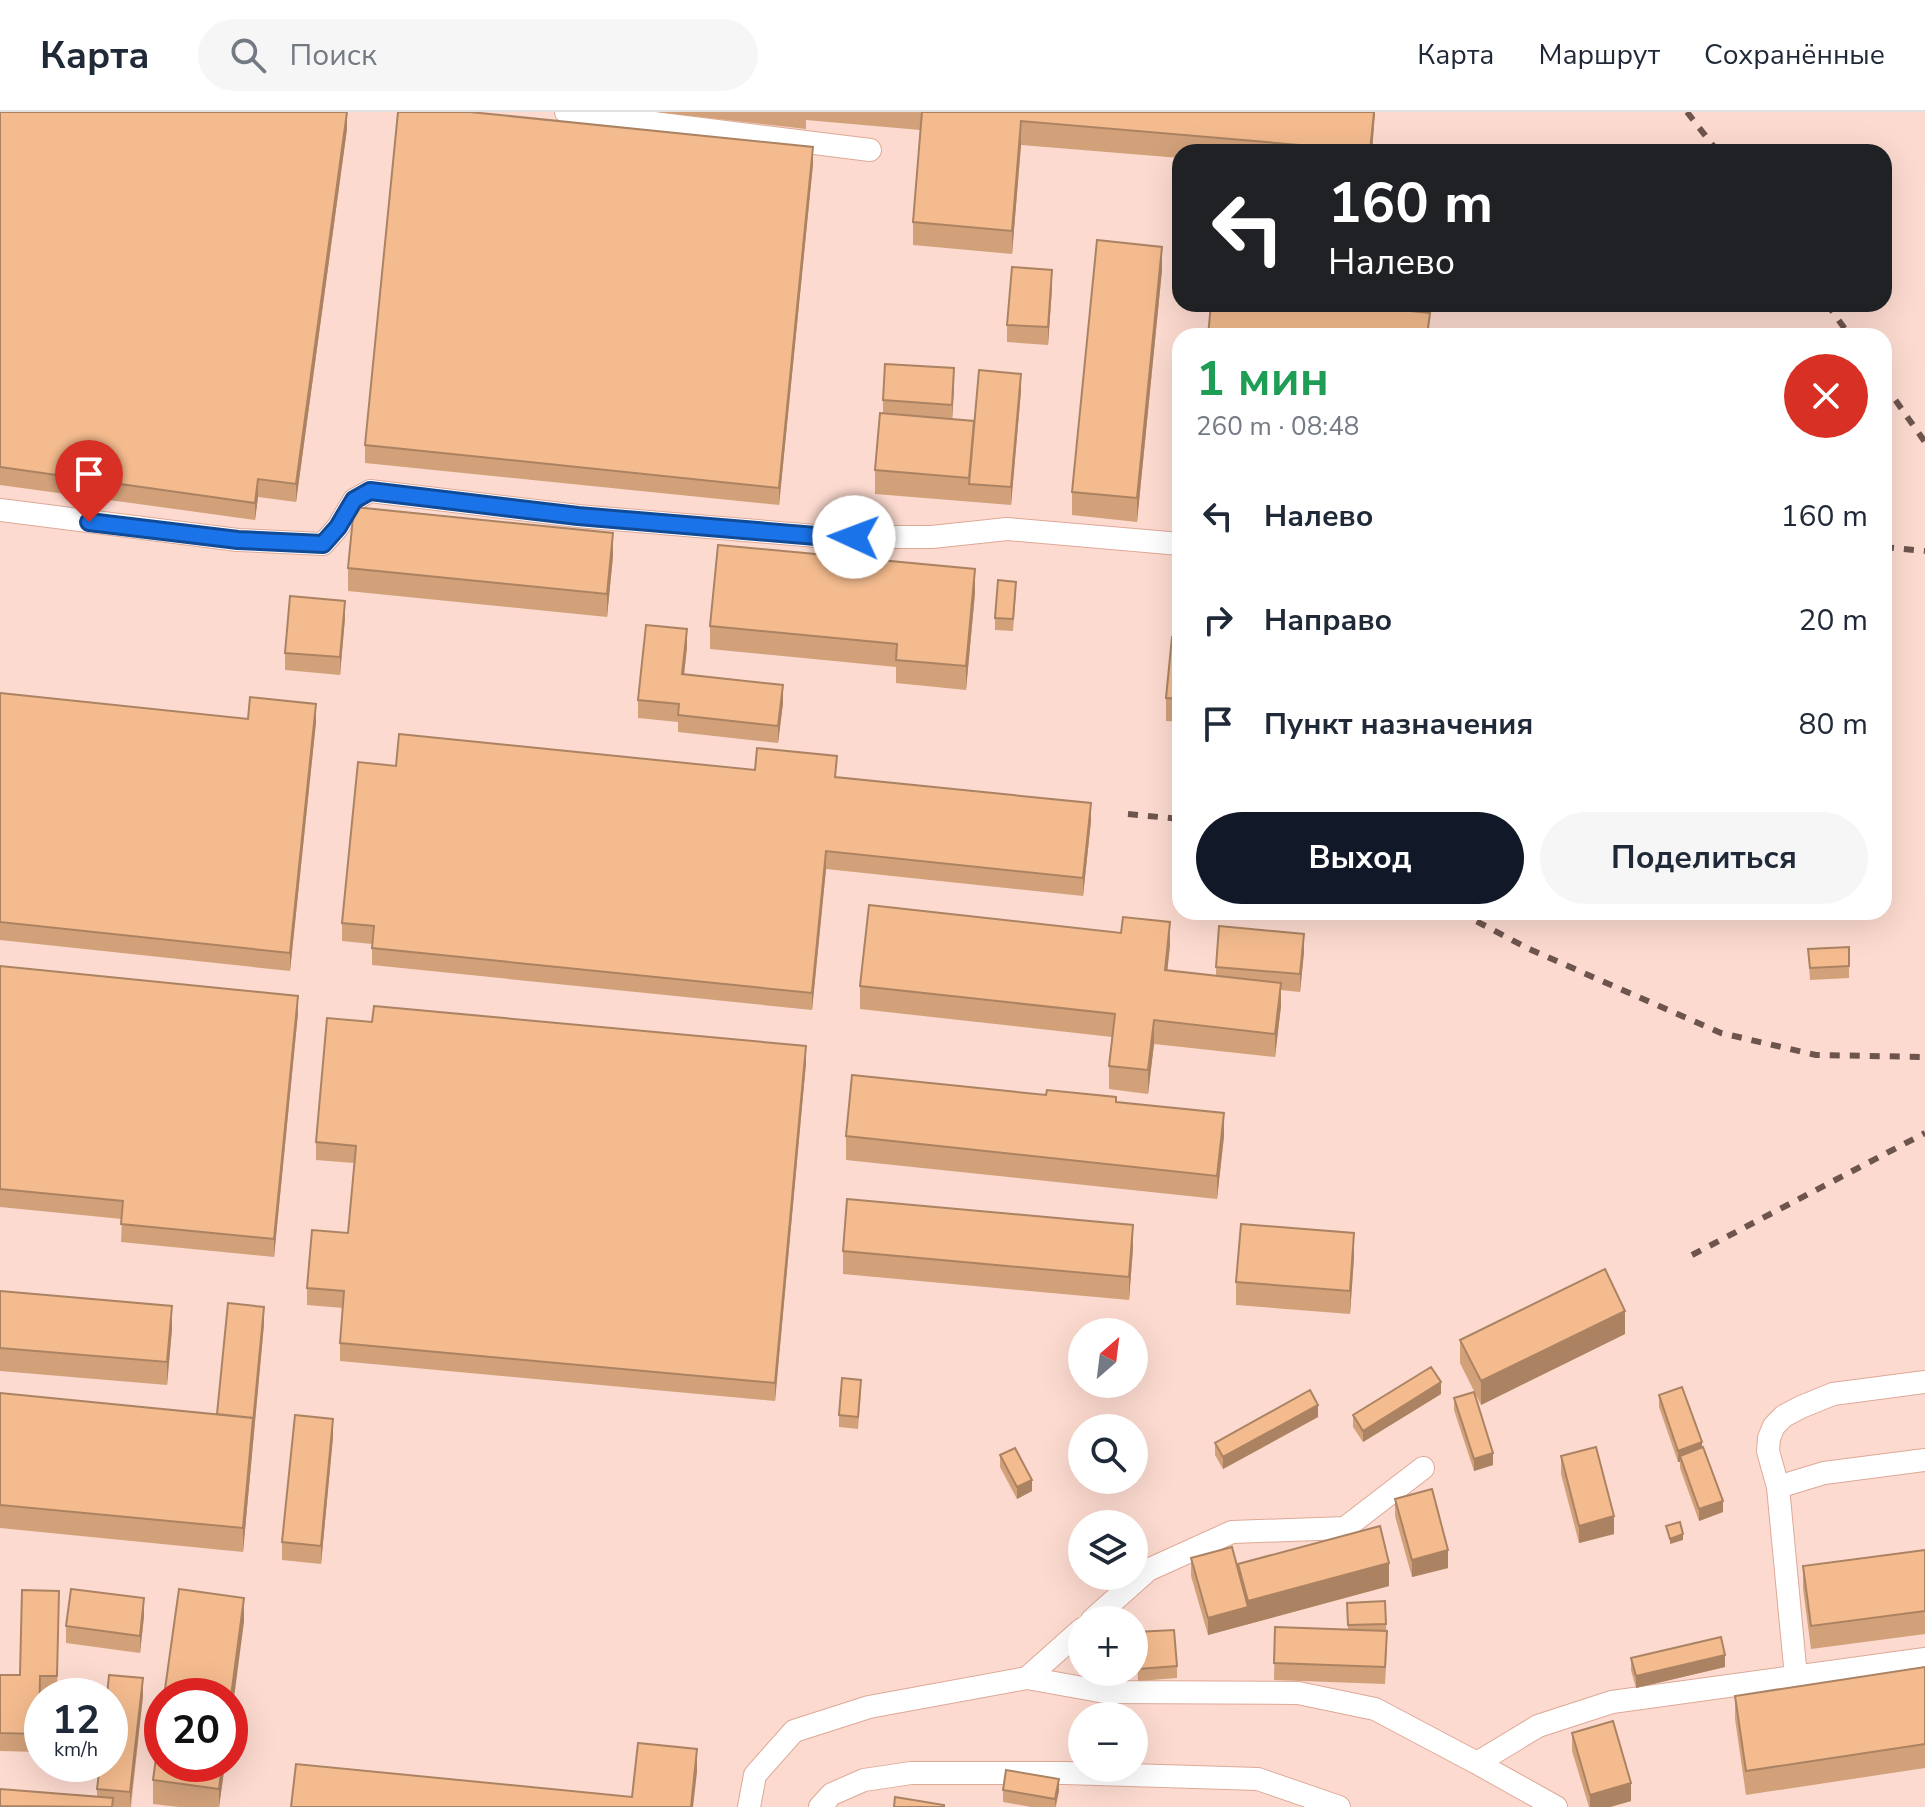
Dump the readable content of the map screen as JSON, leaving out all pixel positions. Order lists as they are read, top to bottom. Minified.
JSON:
{"north":"top right","page":{"header":"Карта","search":"Поиск","nav":["Карта","Маршрут","Сохранённые"],"turn":["160 m","Налево"],"heading":["1 мин","260 m · 08:48"],"list":[{"name":"Налево","value":"160 m"},{"name":"Направо","value":"20 m"},{"name":"Пункт назначения","value":"80 m"}],"buttons":["Выход","Поделиться"],"map_buttons":["+","−"],"speed":"12 km/h","limit":"20"}}
